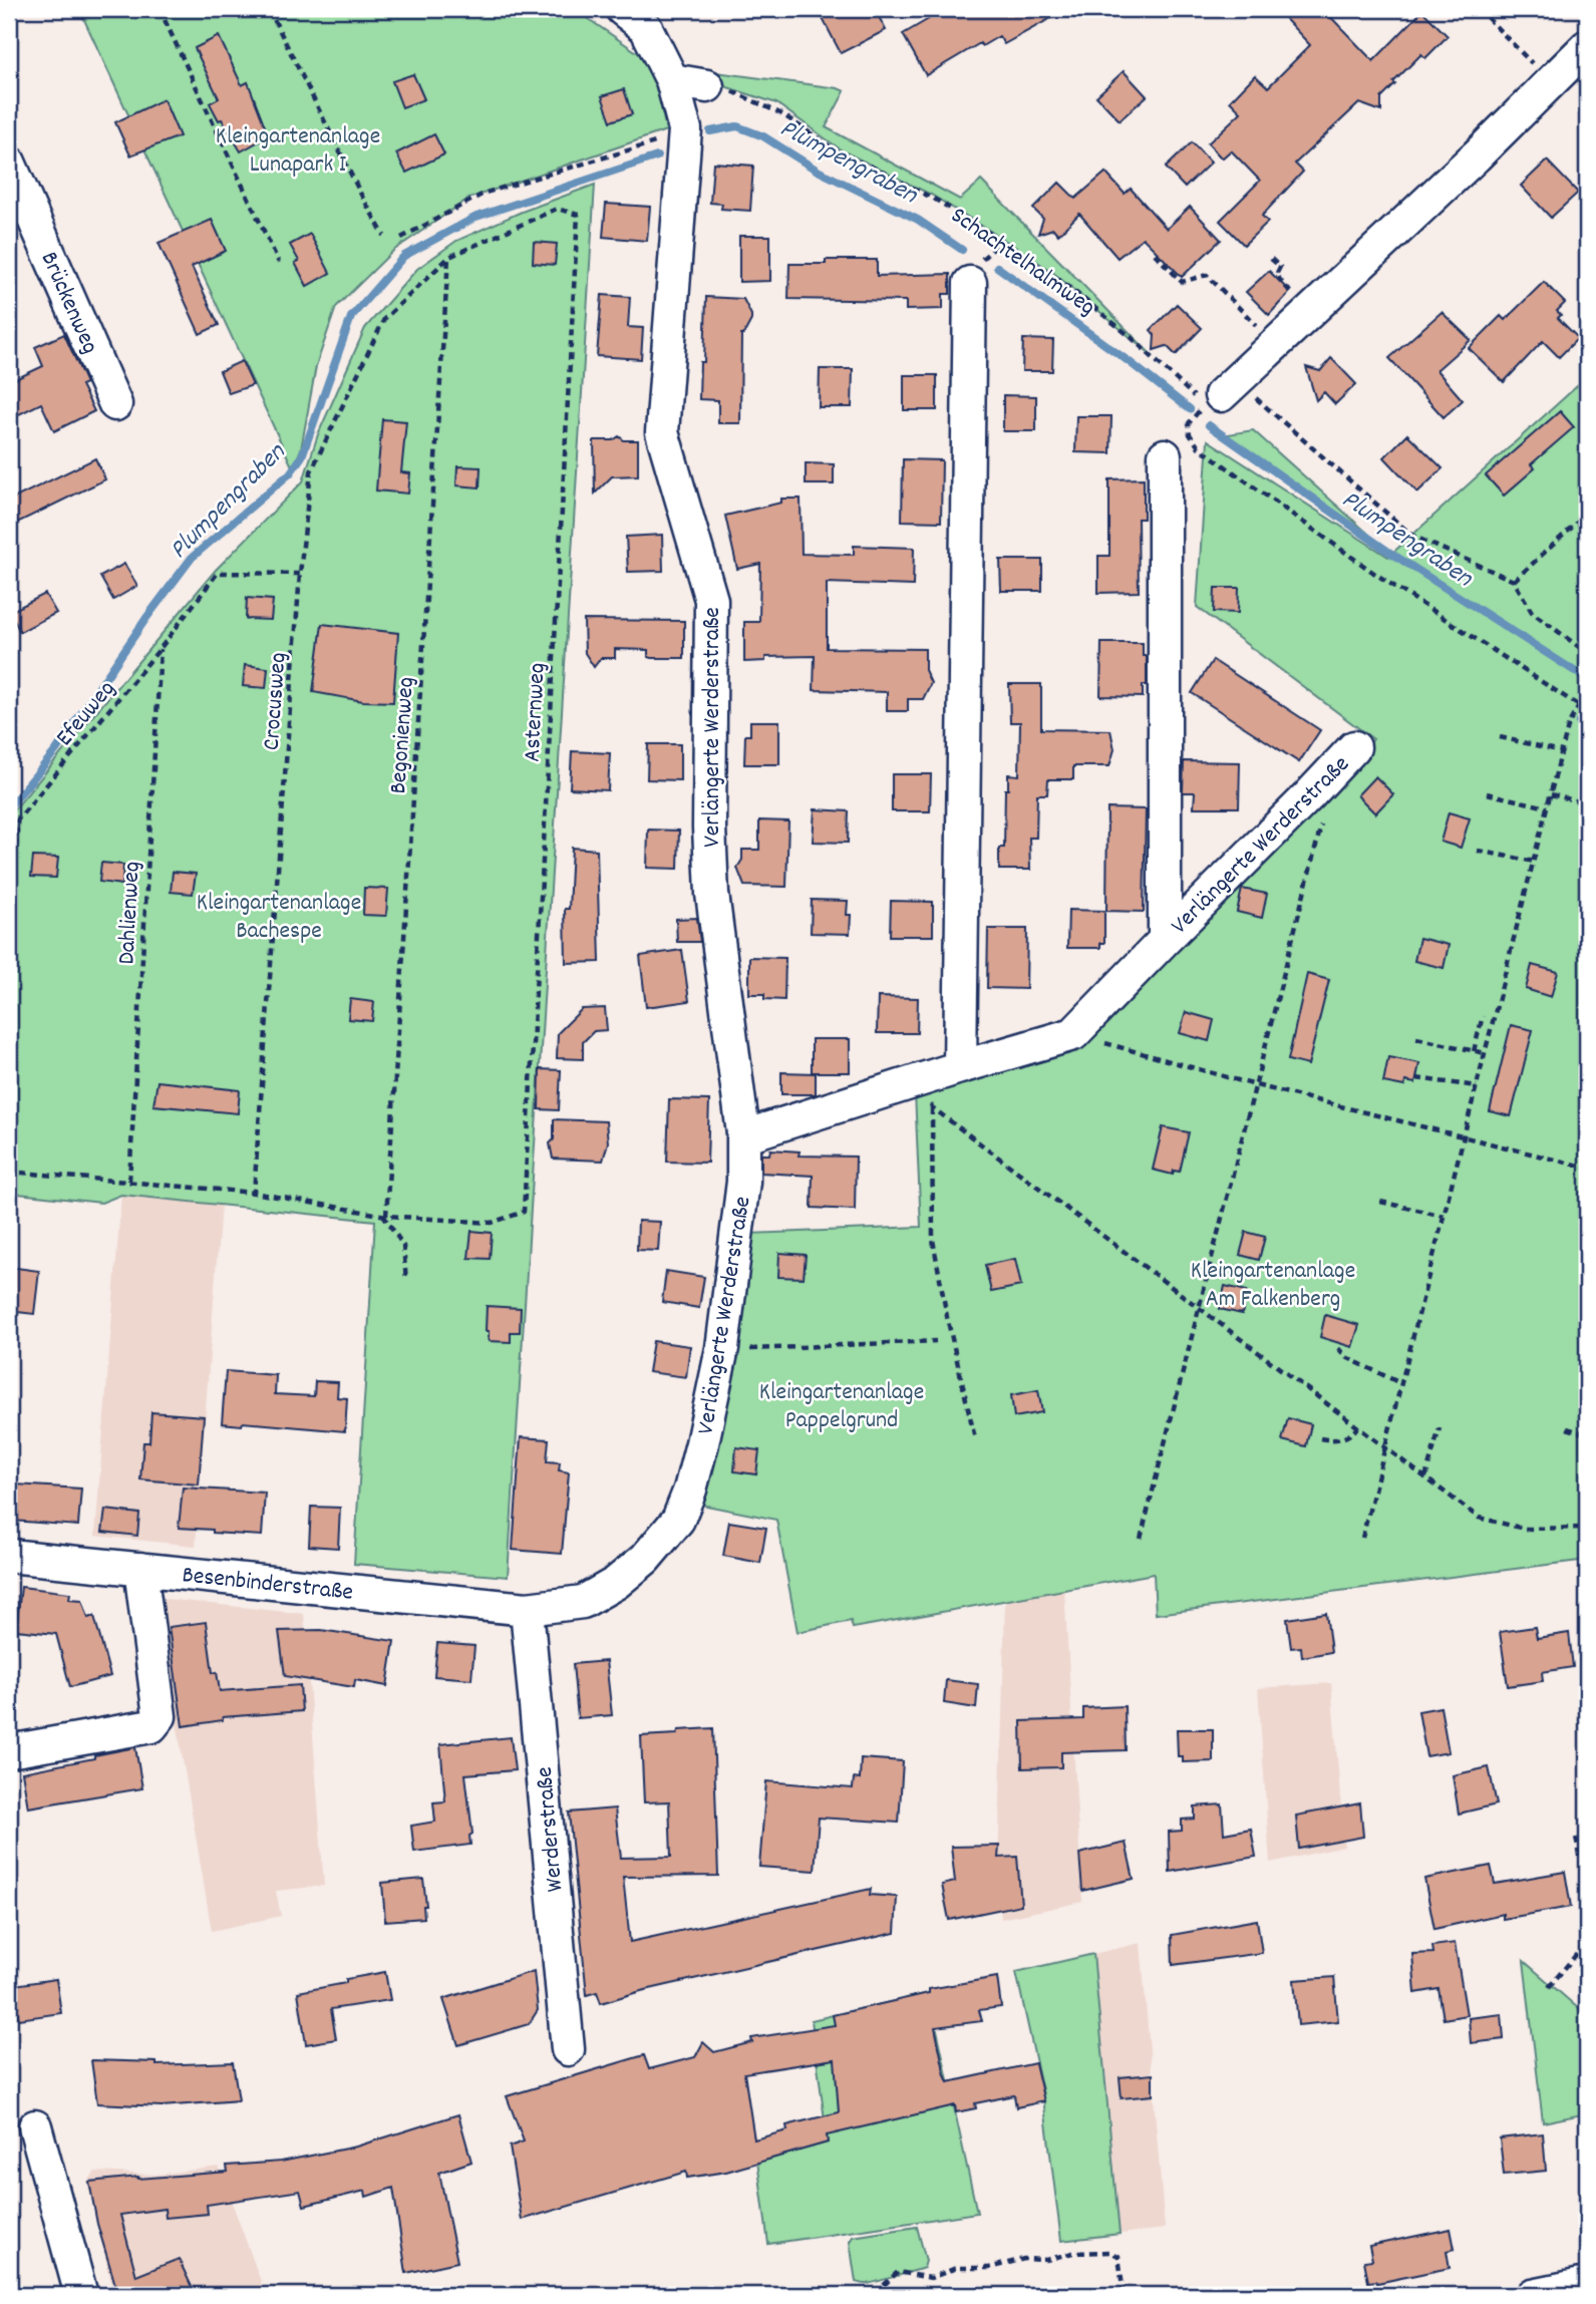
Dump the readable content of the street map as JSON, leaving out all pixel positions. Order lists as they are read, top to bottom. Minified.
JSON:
{"streets":{"street":["Brückenweg","Verlängerte Werderstraße","Besenbinderstraße","Werderstraße"],"path":["Schachtelhalmweg","Crocusweg","Efeuweg","Asternweg","Begonienweg","Dahlienweg"]},"crossings":[["Crocusweg","Efeuweg"],["Crocusweg","Asternweg"],["Crocusweg","Begonienweg"],["Efeuweg","Dahlienweg"],["Asternweg","Begonienweg"],["Verlängerte Werderstraße","Besenbinderstraße"],["Verlängerte Werderstraße","Werderstraße"],["Besenbinderstraße","Werderstraße"]],"water":["Plumpengraben"],"parks":["Kleingartenanlage Lunapark I","Kleingartenanlage Bachespe","Kleingartenanlage Am Falkenberg","Kleingartenanlage Pappelgrund"]}
